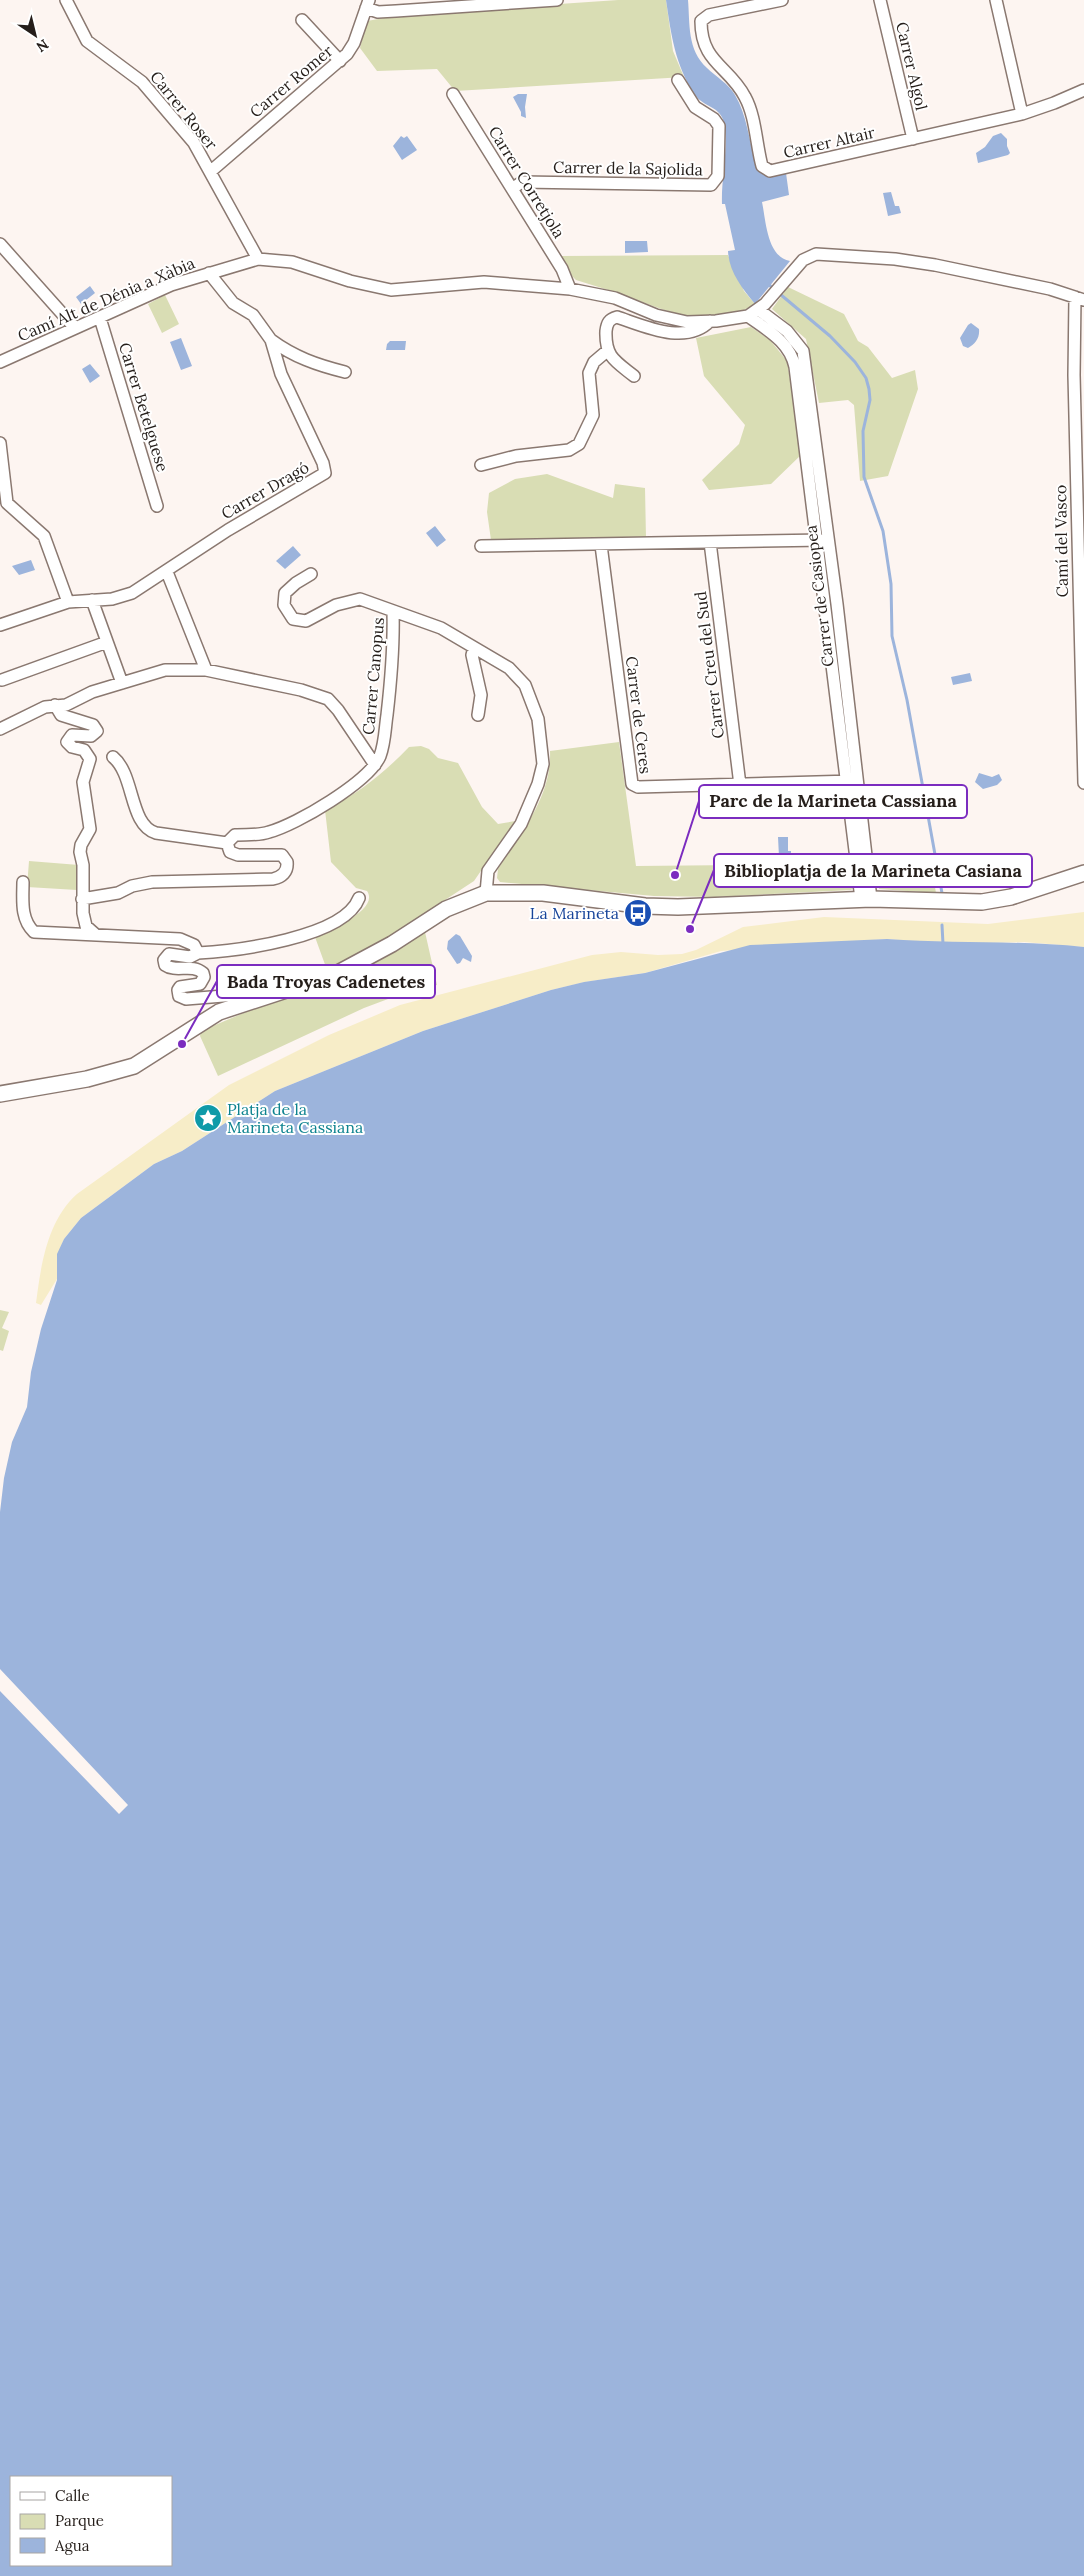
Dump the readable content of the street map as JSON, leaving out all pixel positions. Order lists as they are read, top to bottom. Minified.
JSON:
{"streets":{"street":["Carrer Algol","Carrer Romer","Carrer Roser","Carrer Altair","Carrer de la Sajolida","Carrer Corretjola","Camí Alt de Dénia a Xàbia","Carrer Betelguese","Carrer Dragó","Camí del Vasco","Carrer de Casiopea","Carrer Creu del Sud","Carrer Canopus","Carrer de Ceres"]},"crossings":[["Carrer Algol","Carrer Altair"],["Carrer Romer","Carrer Roser"],["Carrer Roser","Camí Alt de Dénia a Xàbia"],["Carrer de la Sajolida","Carrer Corretjola"],["Carrer Corretjola","Camí Alt de Dénia a Xàbia"],["Camí Alt de Dénia a Xàbia","Carrer Betelguese"],["Camí Alt de Dénia a Xàbia","Carrer Dragó"],["Camí Alt de Dénia a Xàbia","Camí del Vasco"],["Camí Alt de Dénia a Xàbia","Carrer de Casiopea"],["Carrer de Casiopea","Carrer de Ceres"],["Carrer Creu del Sud","Carrer de Ceres"]],"places":{"other":["Parc de la Marineta Cassiana","Biblioplatja de la Marineta Casiana","Bada Troyas Cadenetes"],"bus stop":["La Marineta"],"place":["Platja de la Marineta Cassiana"]},"legend":["Calle","Parque","Agua"],"north":"bottom right"}
